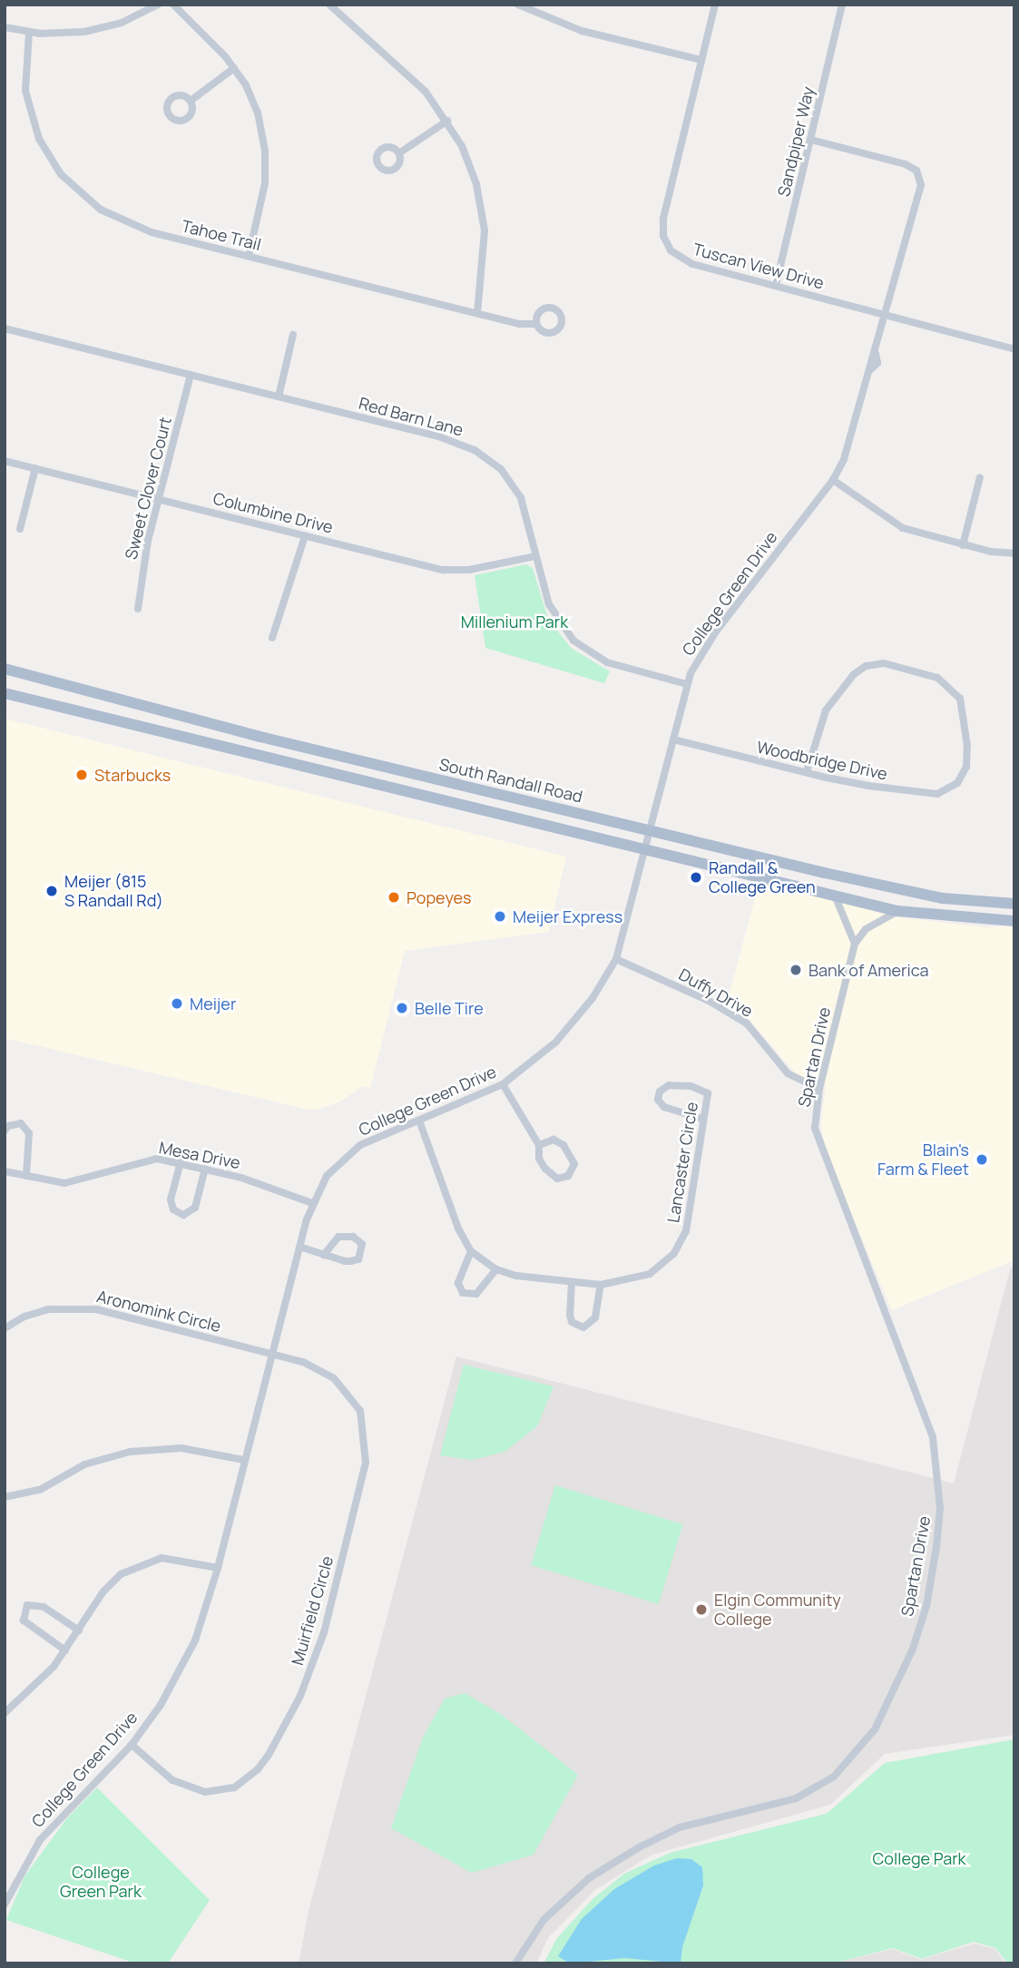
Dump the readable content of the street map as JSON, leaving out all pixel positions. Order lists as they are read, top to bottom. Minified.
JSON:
{"streets":{"main road":["South Randall Road"],"street":["Sandpiper Way","Tahoe Trail","Tuscan View Drive","Red Barn Lane","Sweet Clover Court","Columbine Drive","College Green Drive","Woodbridge Drive","Duffy Drive","Spartan Drive","Mesa Drive","Lancaster Circle","Aronomink Circle","Muirfield Circle"]},"crossings":[["Sandpiper Way","Tuscan View Drive"],["Sandpiper Way","College Green Drive"],["Tuscan View Drive","College Green Drive"],["Red Barn Lane","Sweet Clover Court"],["Red Barn Lane","Columbine Drive"],["Red Barn Lane","College Green Drive"],["Sweet Clover Court","Columbine Drive"],["College Green Drive","Woodbridge Drive"],["College Green Drive","South Randall Road"],["College Green Drive","Duffy Drive"],["College Green Drive","Mesa Drive"],["College Green Drive","Lancaster Circle"],["College Green Drive","Aronomink Circle"],["College Green Drive","Muirfield Circle"],["Duffy Drive","Spartan Drive"],["Aronomink Circle","Muirfield Circle"]],"parks":["Millenium Park","College Park","College Green Park"],"places":["Starbucks","Randall & College Green","Meijer (815 S Randall Rd)","Popeyes","Meijer Express","Bank of America","Meijer","Belle Tire","Blain's Farm & Fleet","Elgin Community College"]}
